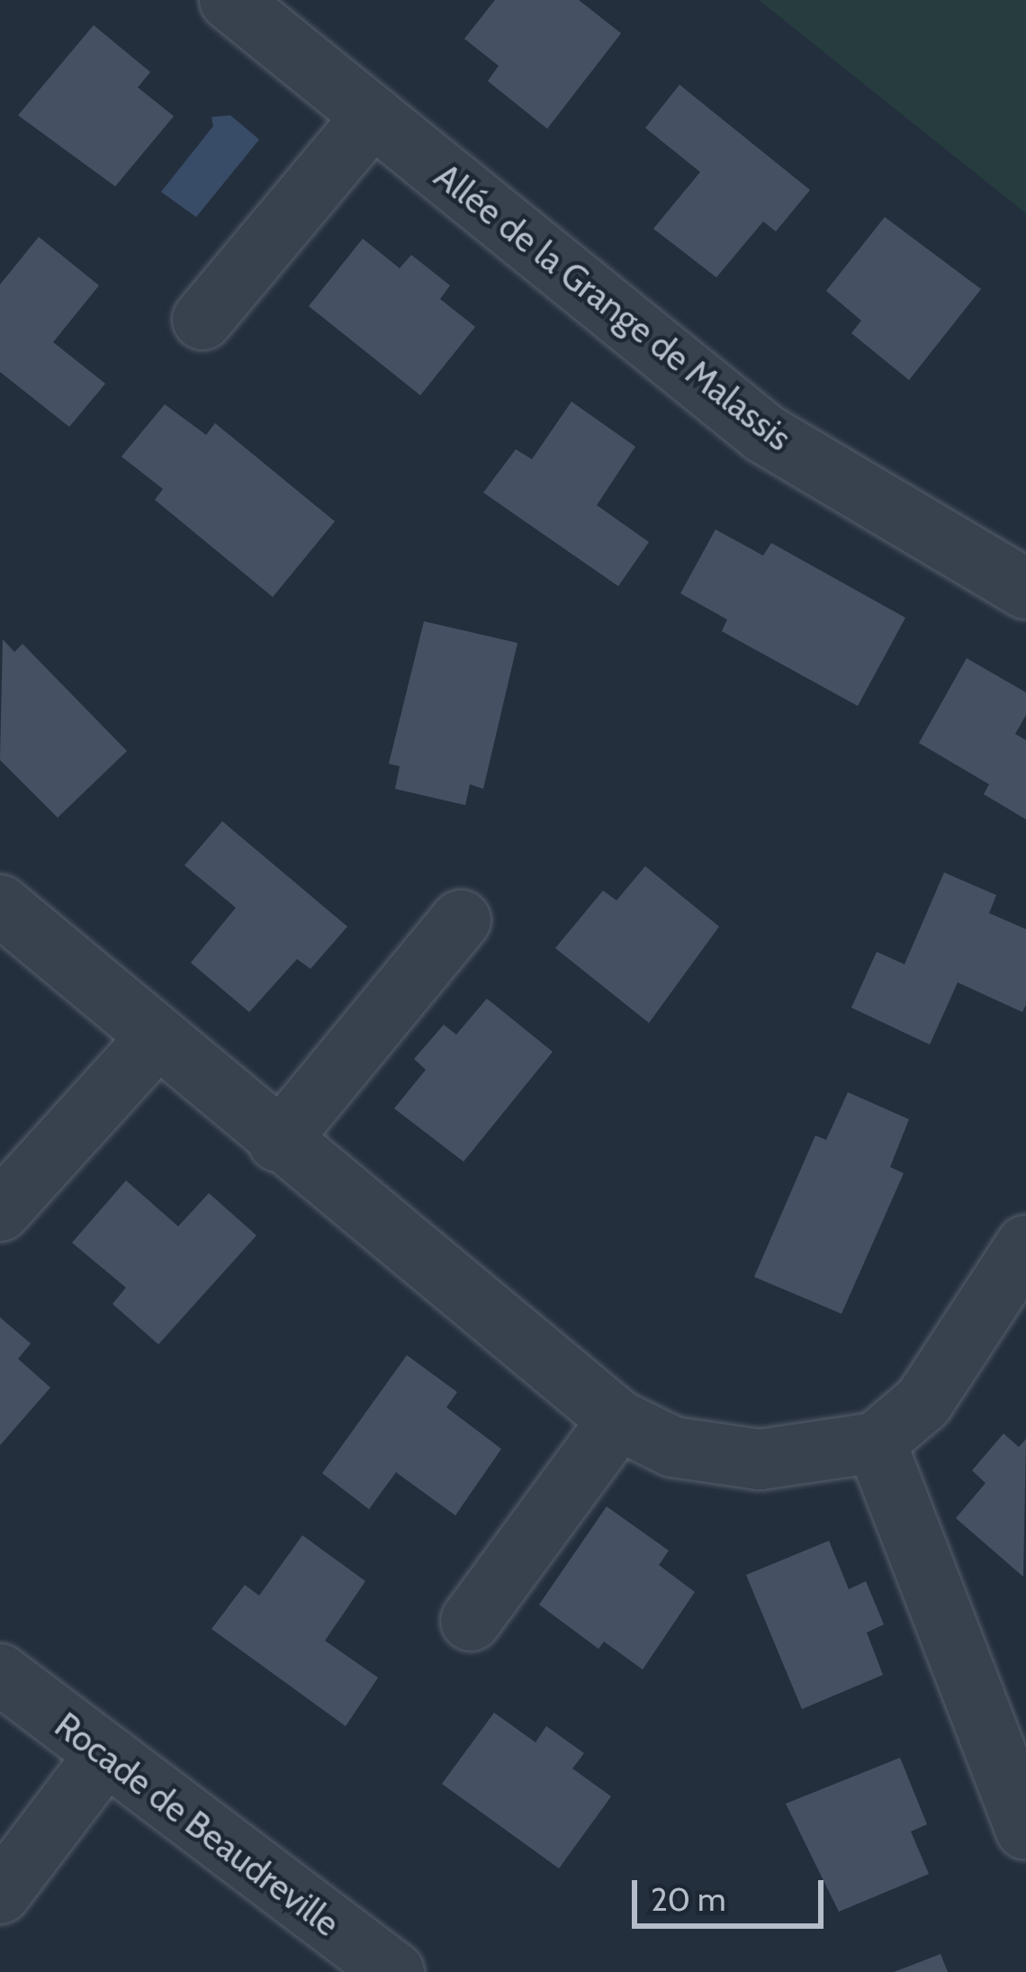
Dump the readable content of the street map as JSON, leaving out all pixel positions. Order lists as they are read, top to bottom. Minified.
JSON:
{"streets":{"street":["Allée de la Grange de Malassis","Rocade de Beaudreville"]},"scale_bar":"20 m"}
